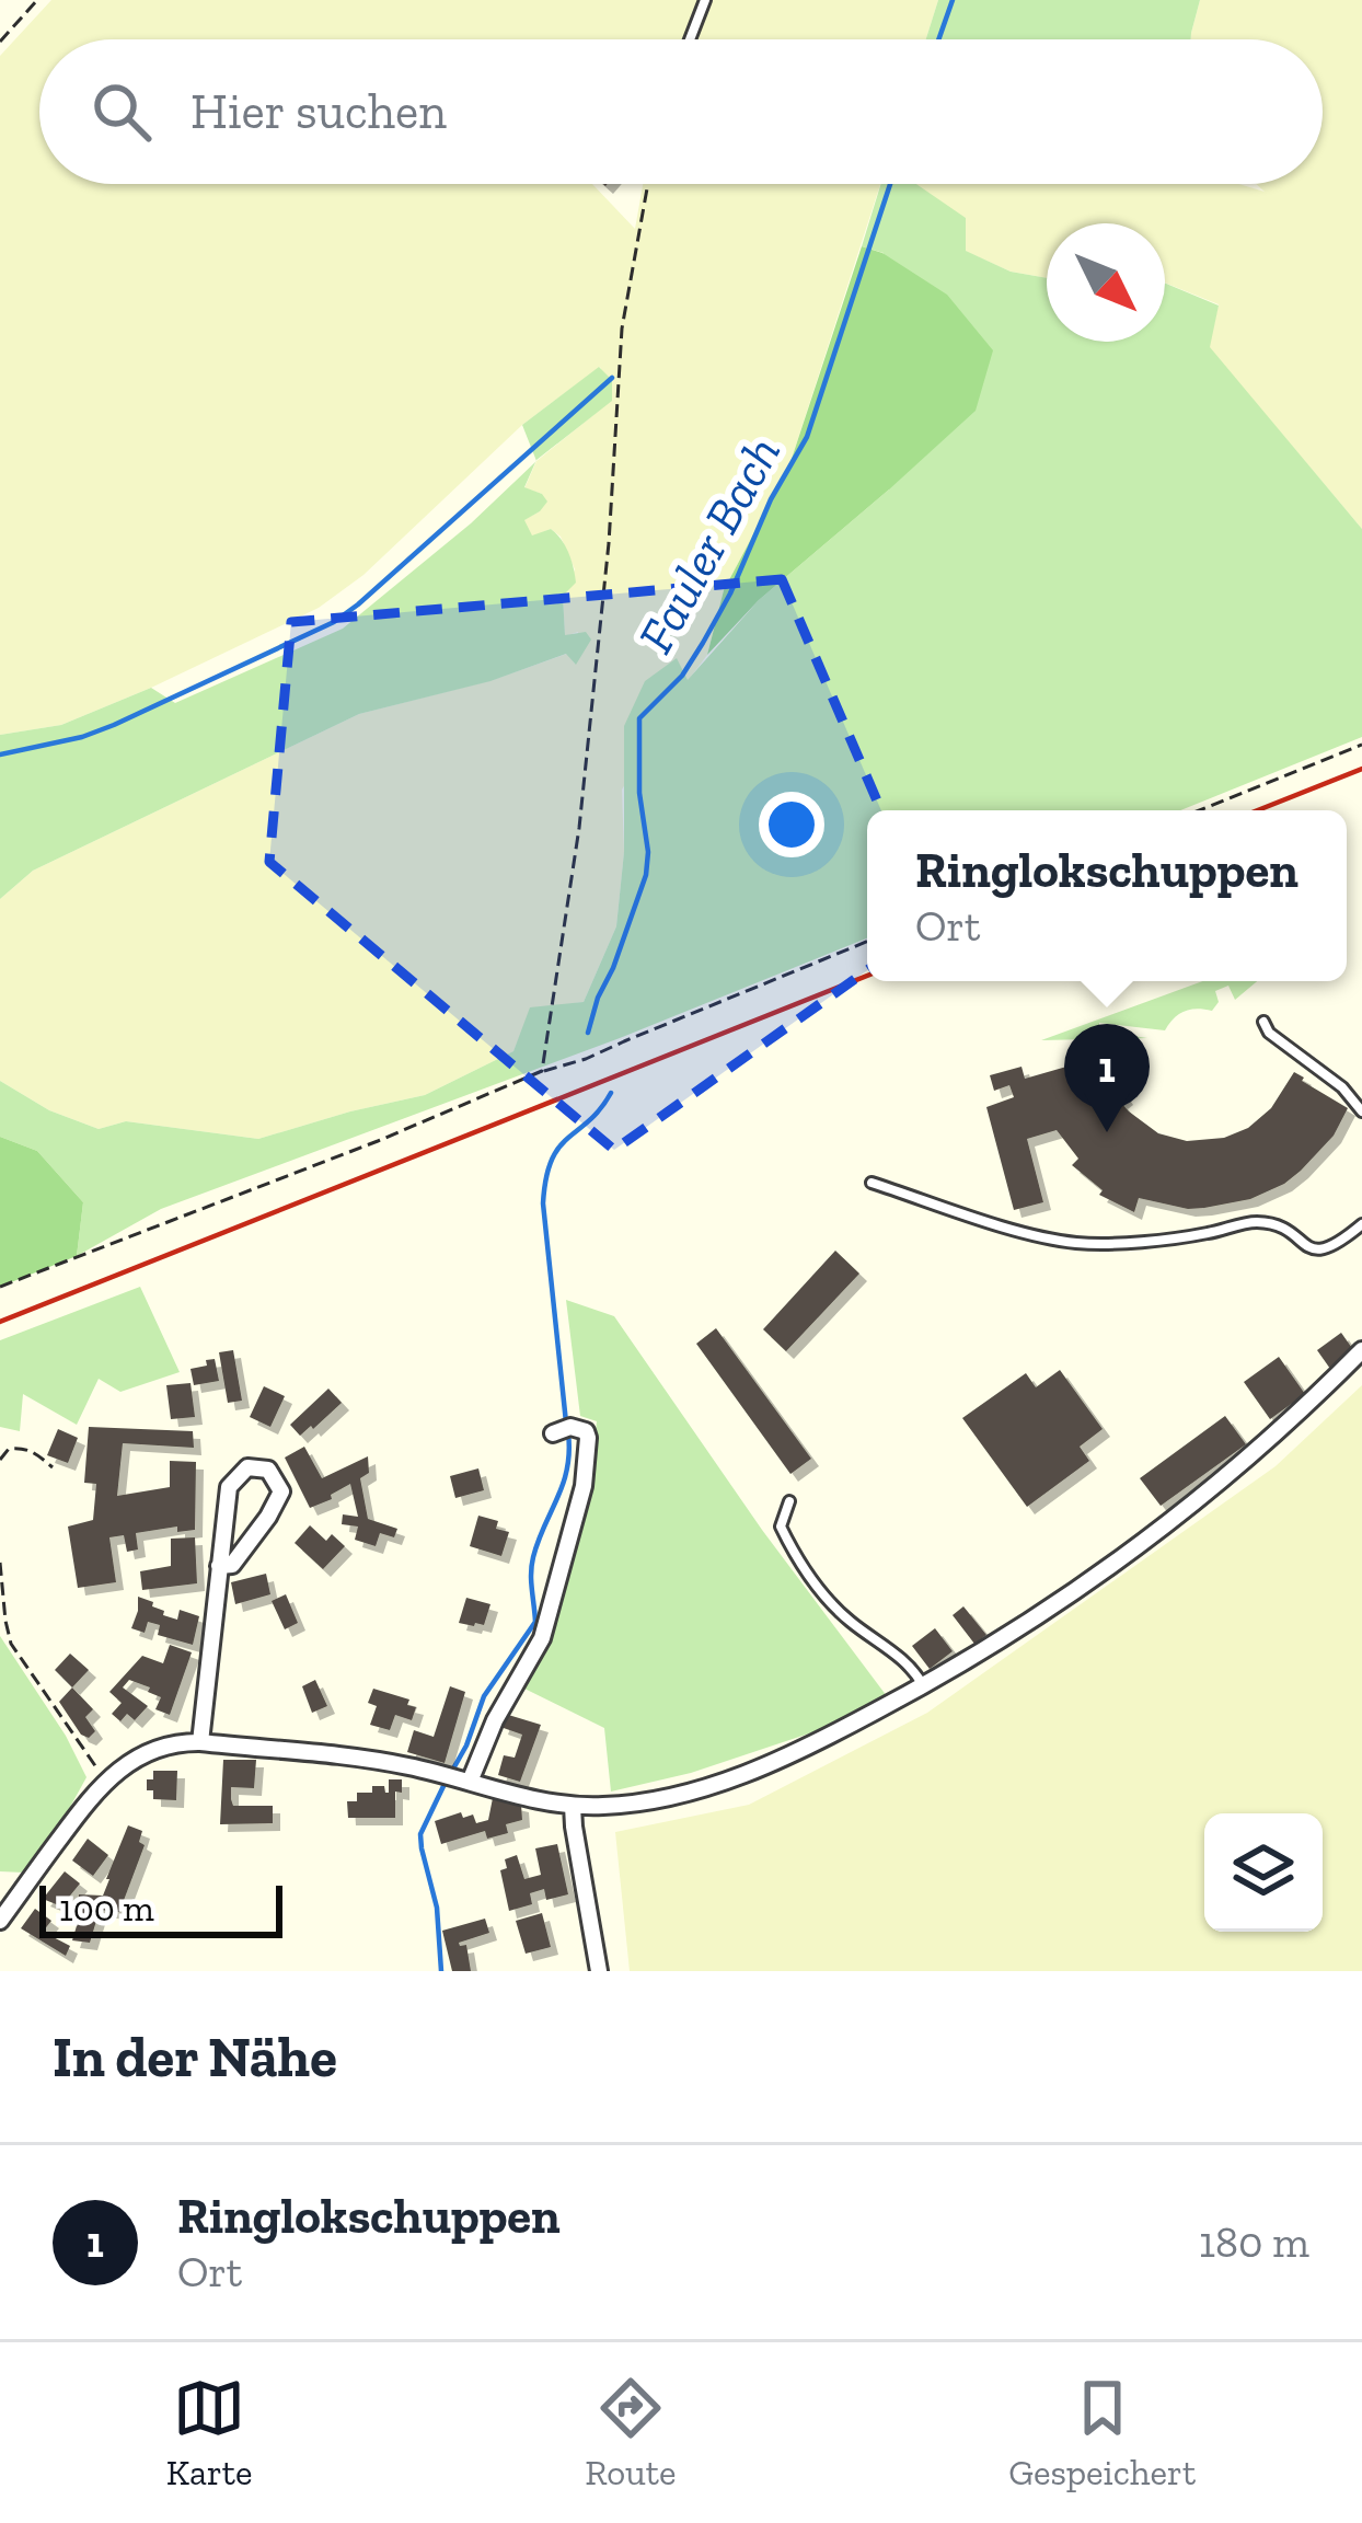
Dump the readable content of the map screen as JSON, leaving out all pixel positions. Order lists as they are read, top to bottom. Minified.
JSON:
{"water":["Fauler Bach"],"scale_bar":"100 m","north":"bottom right","page":{"search":"Hier suchen","popup":["Ringlokschuppen","Ort"],"pins":"1","scale":"100 m","heading":"In der Nähe","list":[{"mark":"1","name":"Ringlokschuppen","note":"Ort","value":"180 m"}],"nav":["Karte","Route","Gespeichert"]}}
